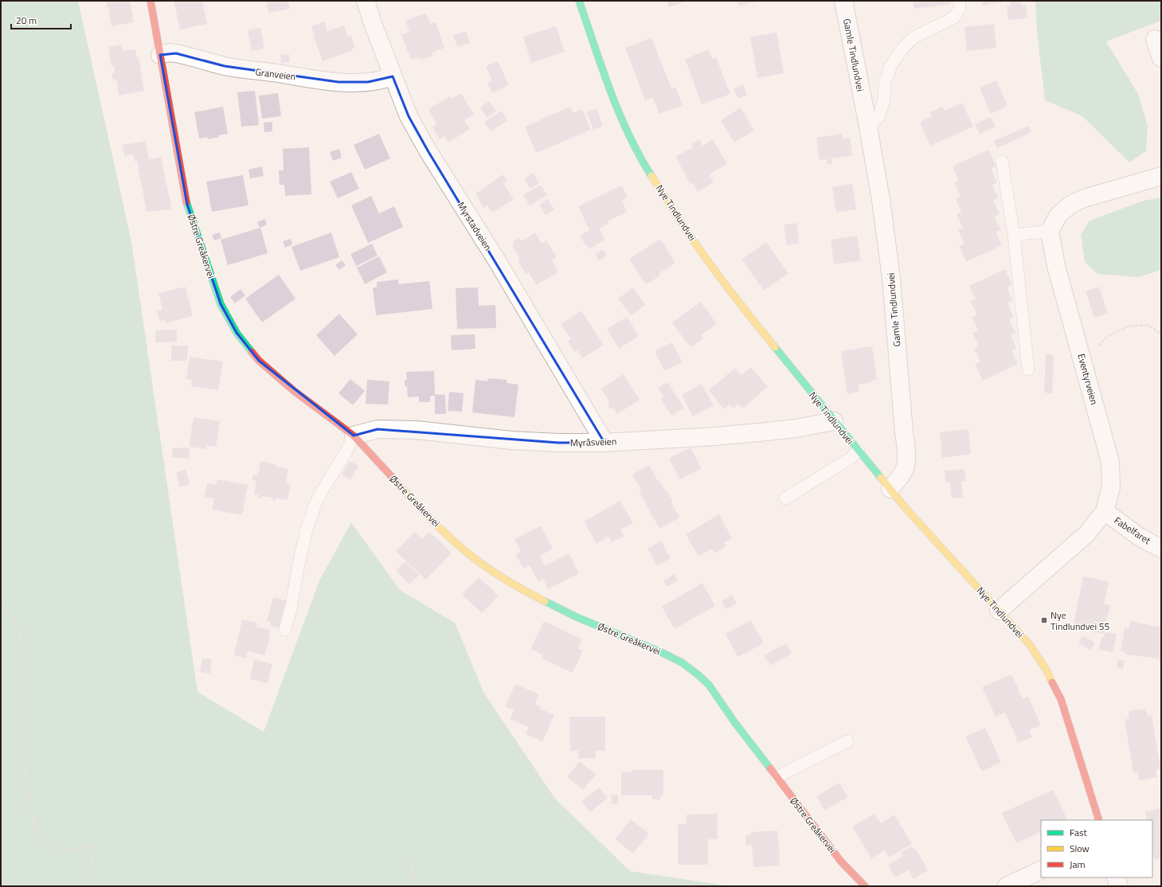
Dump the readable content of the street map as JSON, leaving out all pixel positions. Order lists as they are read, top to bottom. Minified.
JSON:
{"streets":{"street":["Gamle Tindlundvei","Granveien","Nye Tindlundvei","Myrstadveien","Østre Greåkervei","Eventyrveien","Myråsveien","Fabelfaret"]},"crossings":[["Gamle Tindlundvei","Nye Tindlundvei"],["Granveien","Myrstadveien"],["Granveien","Østre Greåkervei"],["Nye Tindlundvei","Eventyrveien"],["Nye Tindlundvei","Myråsveien"],["Myrstadveien","Myråsveien"],["Østre Greåkervei","Myråsveien"],["Eventyrveien","Fabelfaret"]],"places":{"transit":["Nye Tindlundvei 55"]},"legend":["Fast","Slow","Jam"],"scale_bar":"20 m"}
